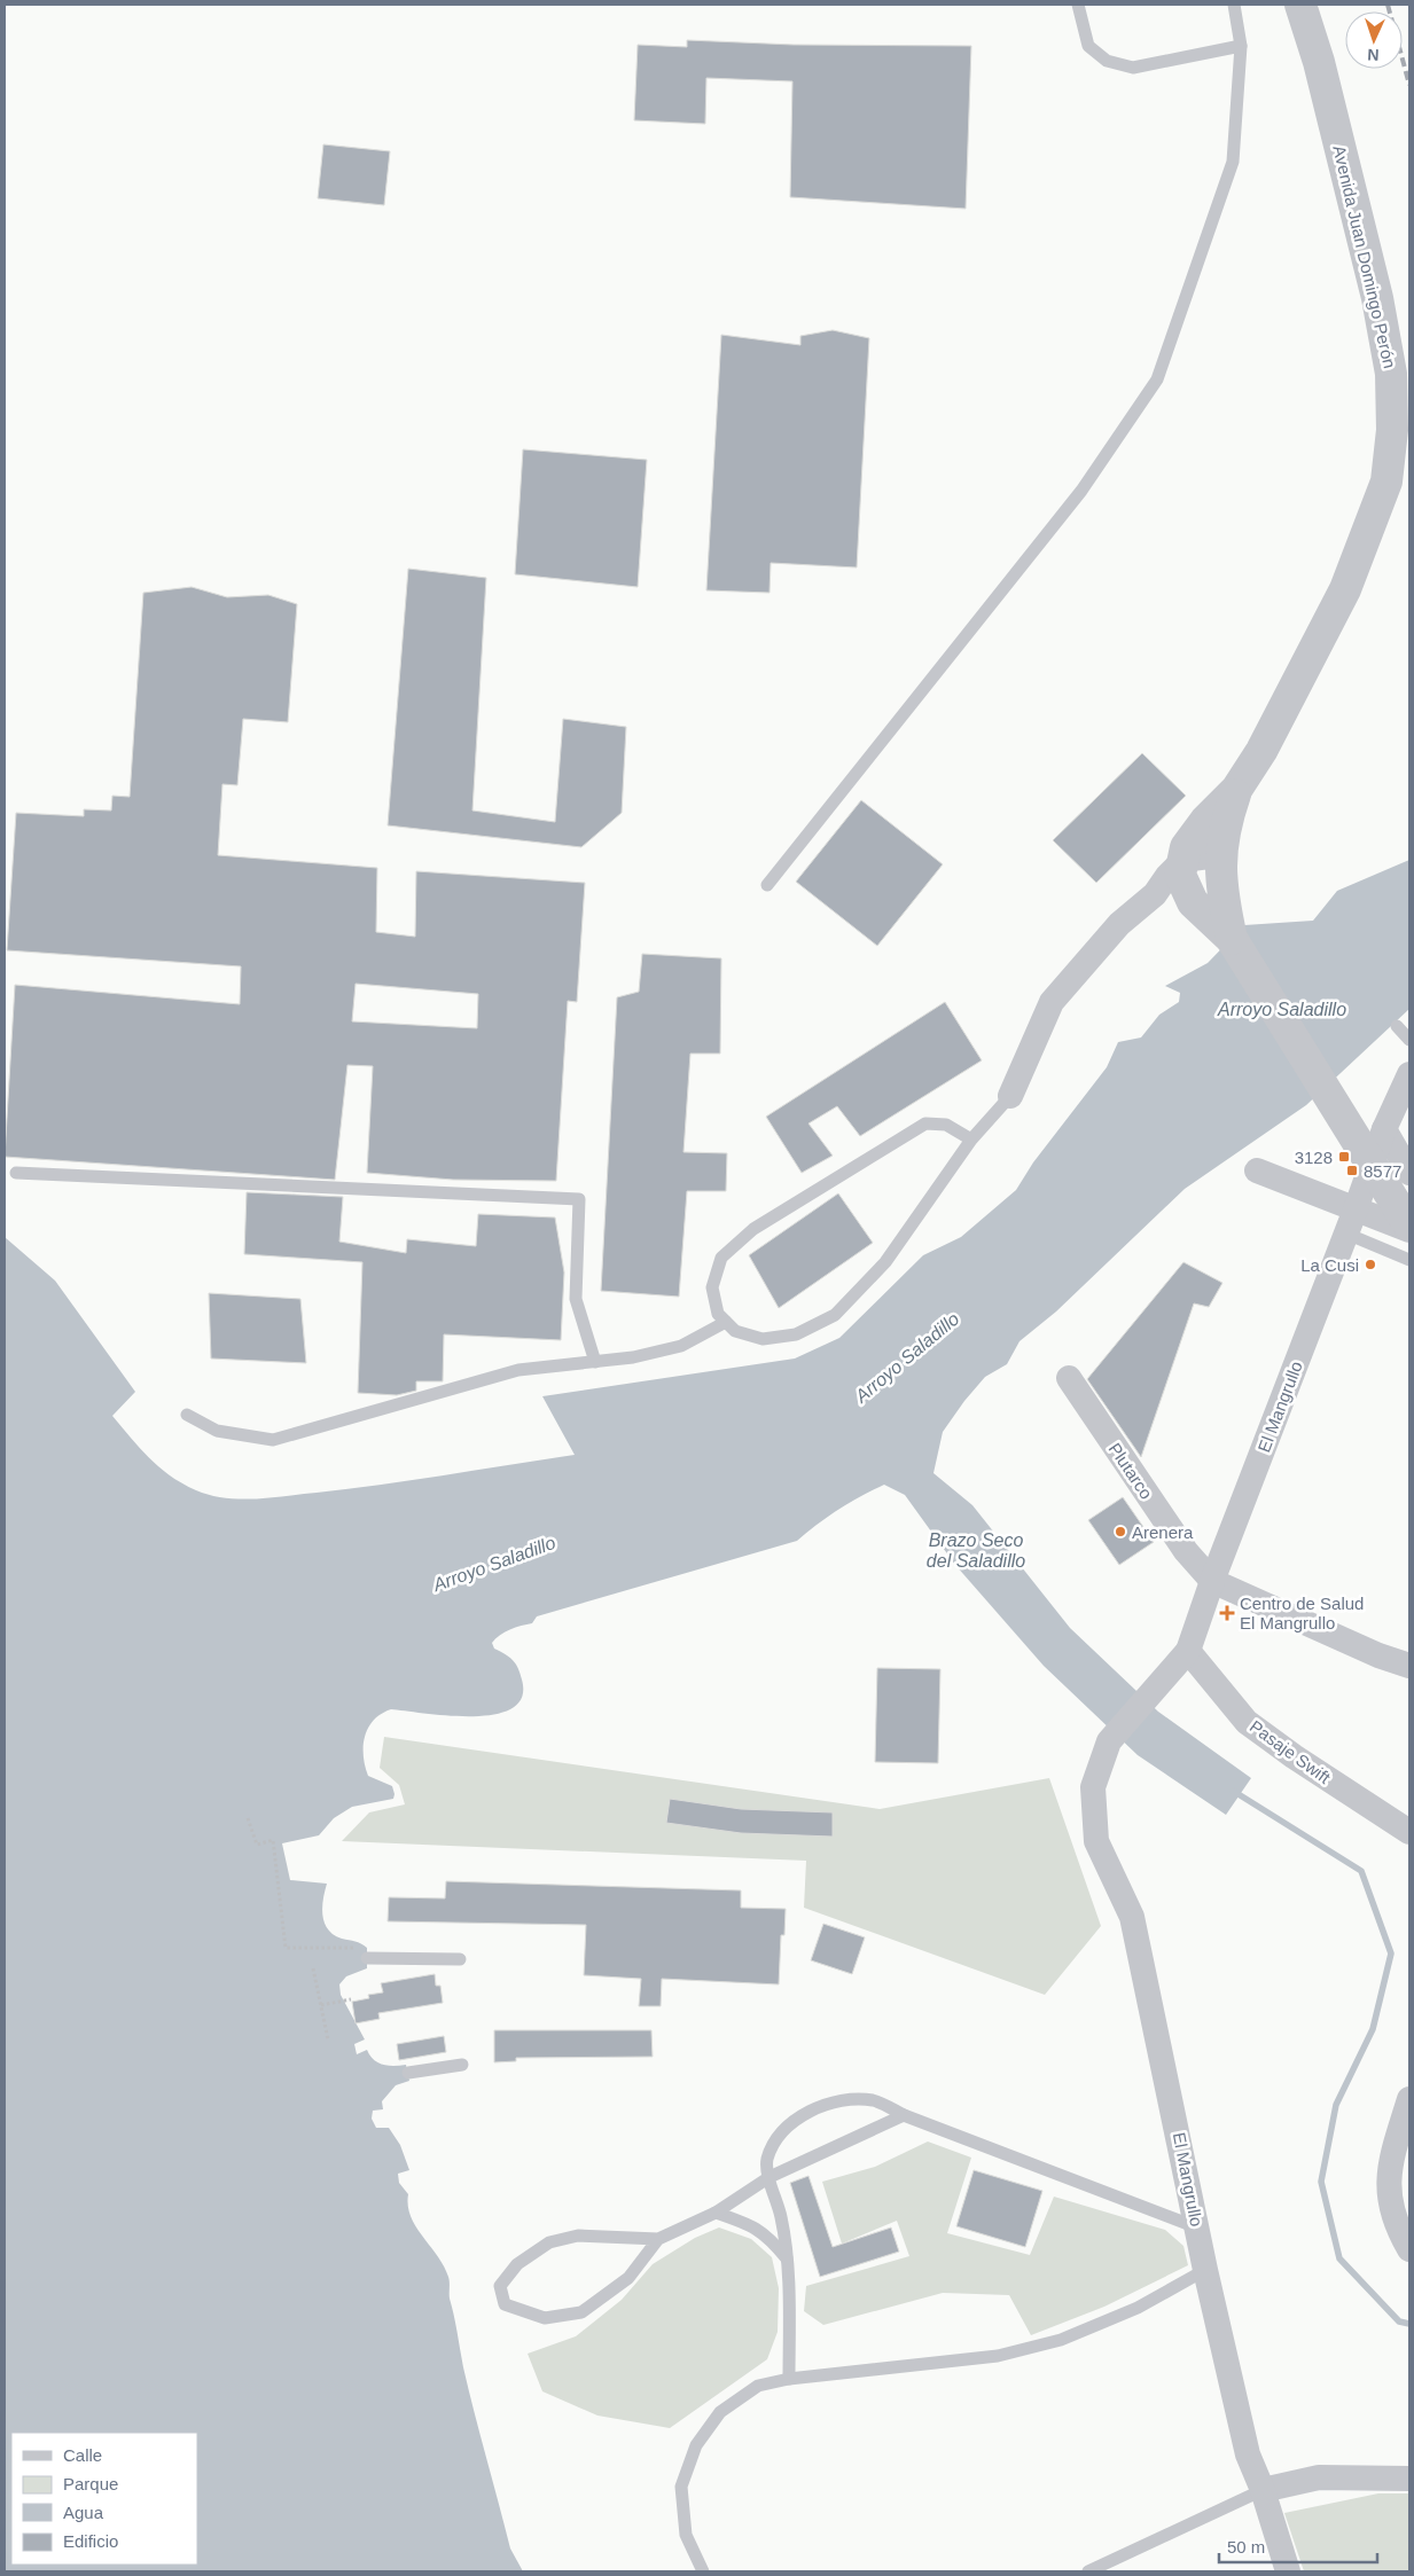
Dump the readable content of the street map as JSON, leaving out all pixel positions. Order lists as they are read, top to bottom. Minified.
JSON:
{"streets":{"street":["Avenida Juan Domingo Perón","El Mangrullo","Plutarco","Pasaje Swift"]},"crossings":[["El Mangrullo","Plutarco"],["El Mangrullo","Pasaje Swift"]],"water":["Arroyo Saladillo","Brazo Seco del Saladillo"],"places":{"transit":["3128","8577"],"other":["La Cusi","Arenera"],"health":["Centro de Salud El Mangrullo"]},"legend":["Calle","Parque","Agua","Edificio"],"scale_bar":"50 m","north":"bottom"}
